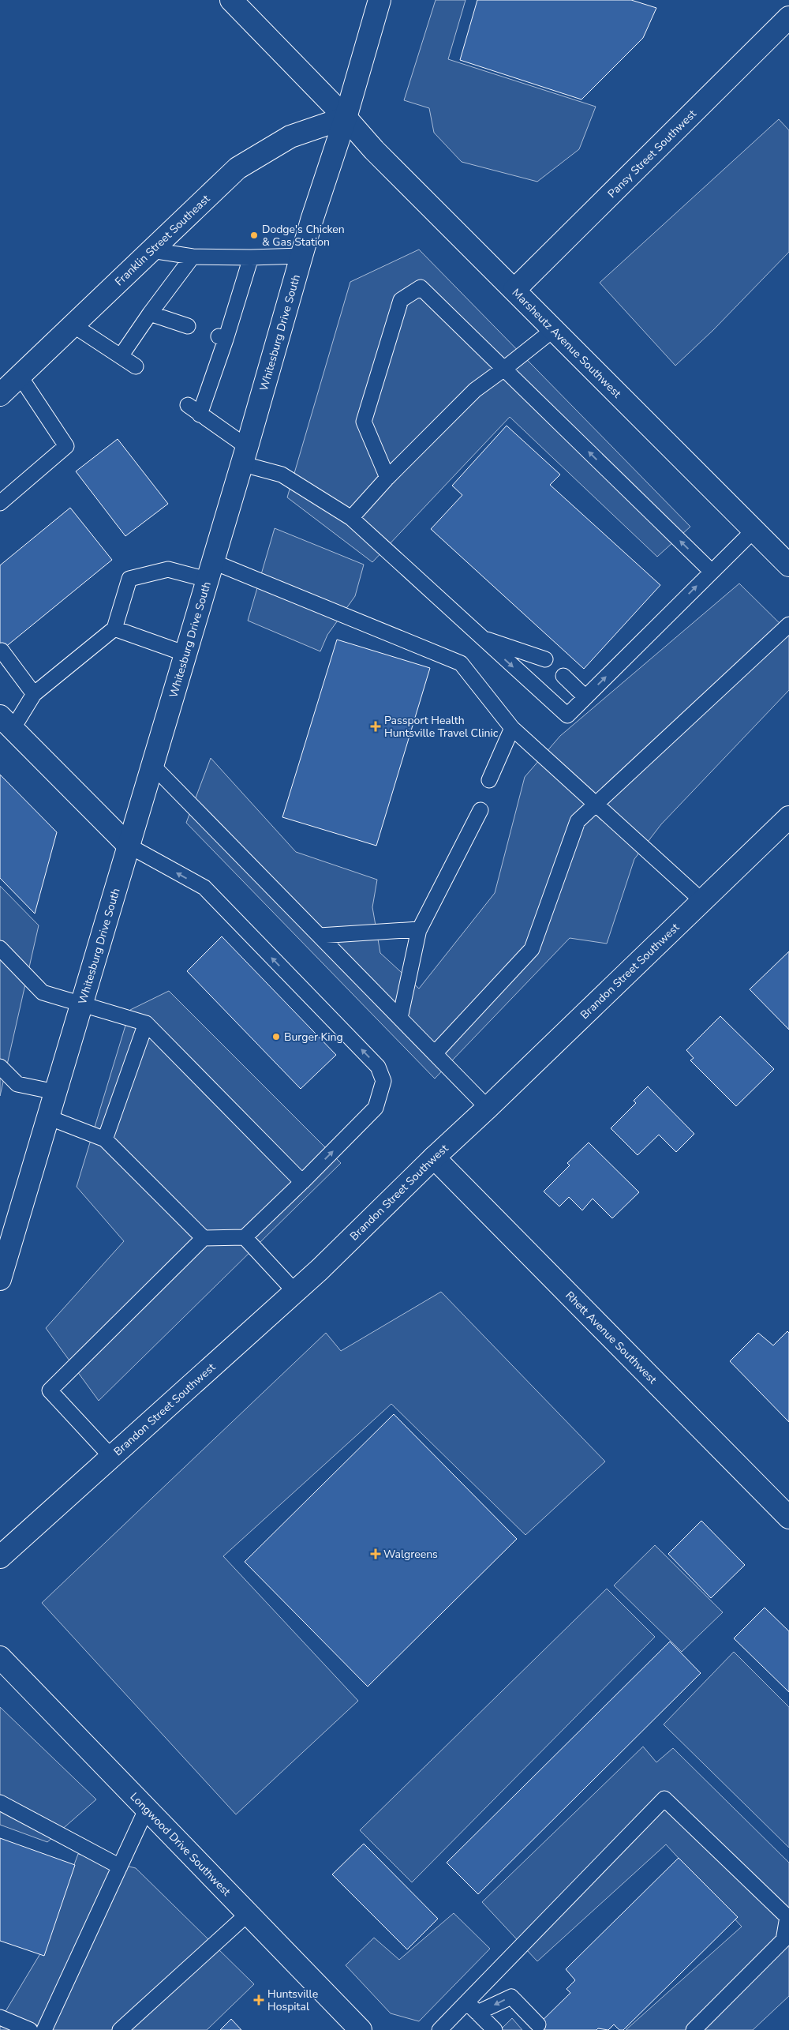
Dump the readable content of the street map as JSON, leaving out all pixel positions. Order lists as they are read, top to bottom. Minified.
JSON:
{"streets":{"street":["Pansy Street Southwest","Franklin Street Southeast","Whitesburg Drive South","Marsheutz Avenue Southwest","Brandon Street Southwest","Rhett Avenue Southwest","Longwood Drive Southwest"]},"crossings":[["Pansy Street Southwest","Marsheutz Avenue Southwest"],["Franklin Street Southeast","Whitesburg Drive South"],["Franklin Street Southeast","Marsheutz Avenue Southwest"],["Whitesburg Drive South","Marsheutz Avenue Southwest"],["Brandon Street Southwest","Rhett Avenue Southwest"]],"places":{"other":["Dodge's Chicken & Gas Station","Burger King"],"health":["Passport Health Huntsville Travel Clinic","Walgreens","Huntsville Hospital"]}}
